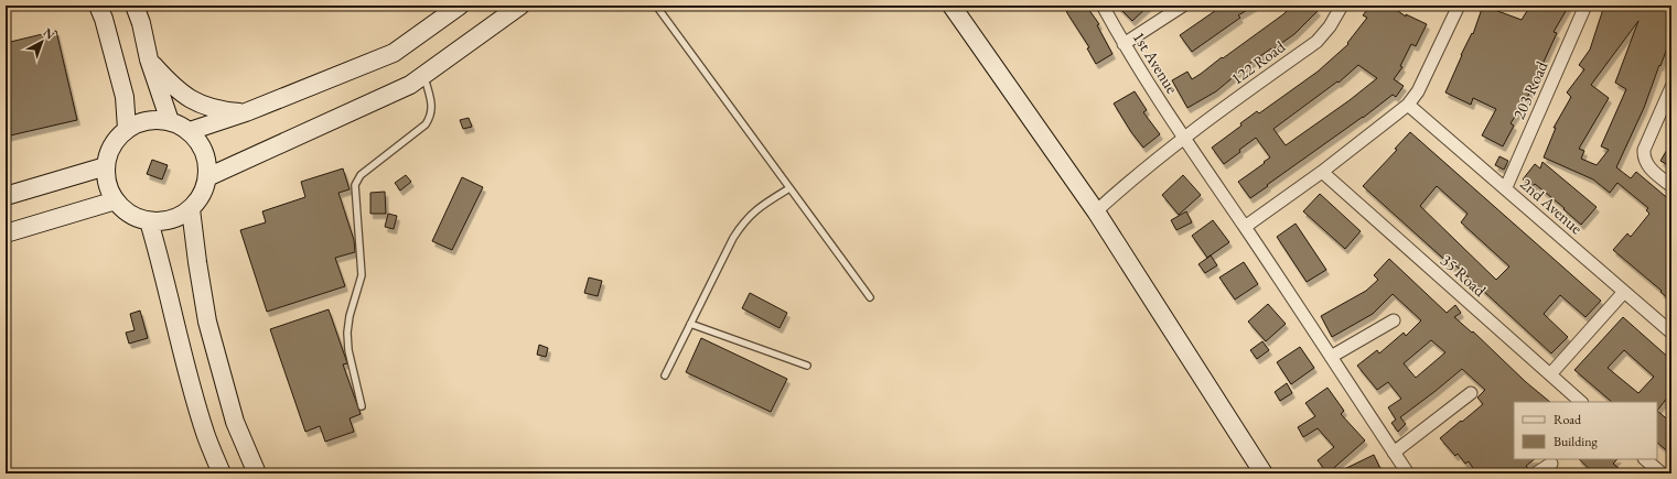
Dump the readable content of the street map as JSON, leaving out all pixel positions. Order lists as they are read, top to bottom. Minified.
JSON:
{"streets":{"street":["1st Avenue","122 Road","203 Road","2nd Avenue","35 Road"]},"crossings":[["1st Avenue","122 Road"],["203 Road","2nd Avenue"]],"legend":["Road","Building"],"north":"top right"}
